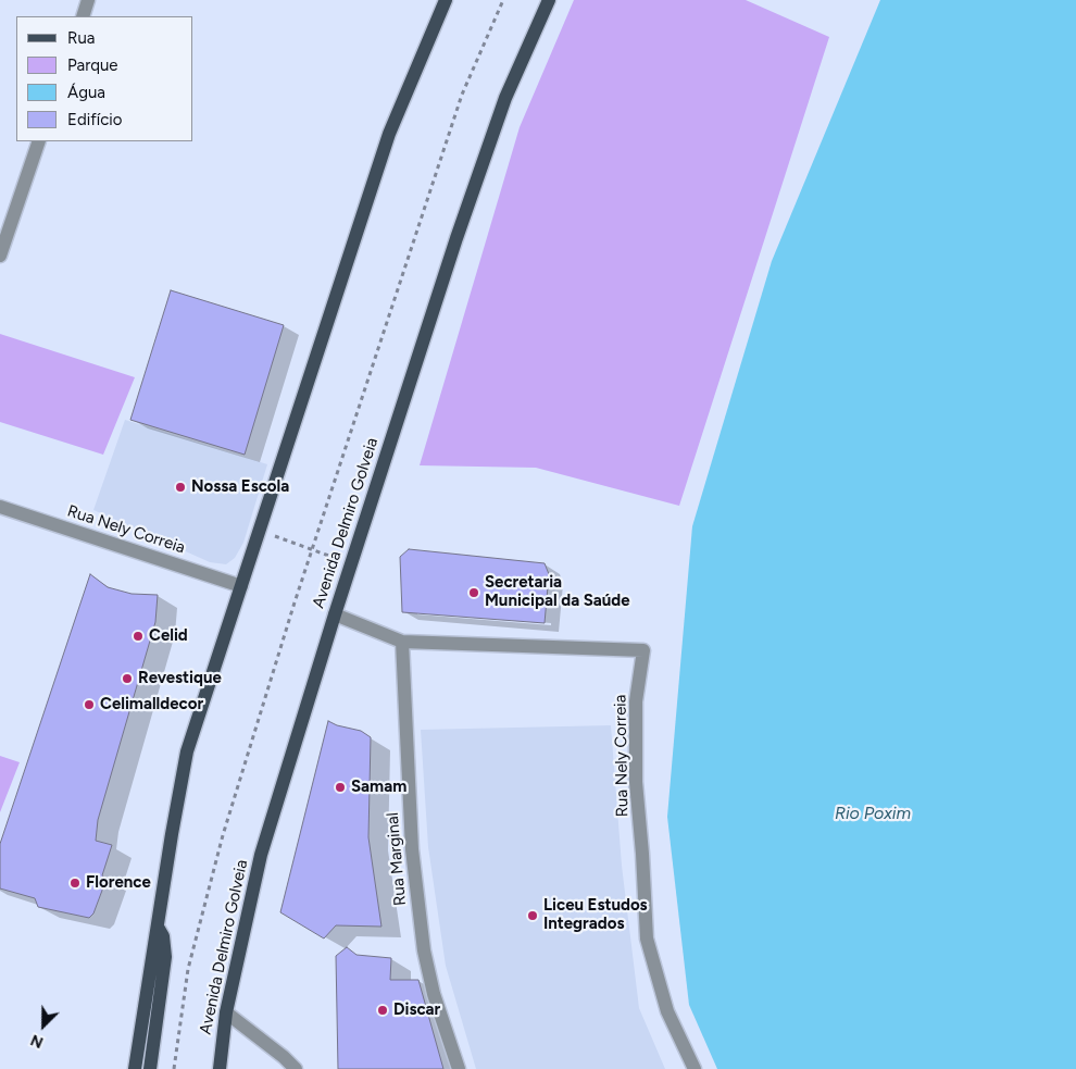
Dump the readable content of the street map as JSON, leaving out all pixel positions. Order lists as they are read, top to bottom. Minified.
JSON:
{"streets":{"main road":["Avenida Delmiro Golveia"],"street":["Rua Nely Correia","Rua Marginal"]},"crossings":[["Avenida Delmiro Golveia","Rua Nely Correia"],["Rua Nely Correia","Rua Marginal"]],"water":["Rio Poxim"],"places":["Nossa Escola","Secretaria Municipal da Saúde","Celid","Revestique","Celimalldecor","Samam","Florence","Liceu Estudos Integrados","Discar"],"legend":["Rua","Parque","Água","Edifício"],"north":"bottom left"}
